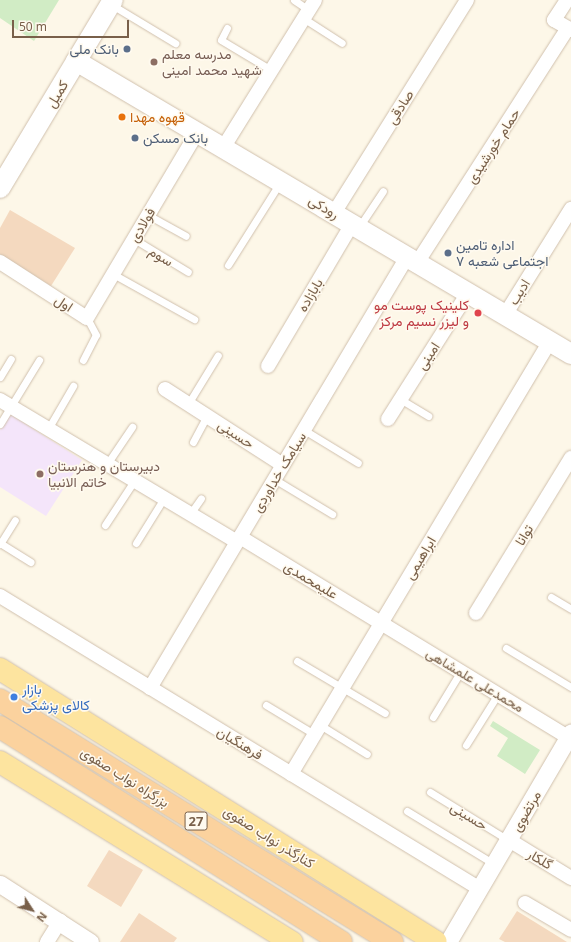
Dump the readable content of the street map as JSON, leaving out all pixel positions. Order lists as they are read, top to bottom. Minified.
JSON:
{"streets":{"highway":["بزرگراه نواب صفوی","27"],"main road":["کمیل","رودکی","کنارگذر نواب صفوی"],"street":["صادقی","حمام خورشیدی","فولادی","ادیب","بابازاده","اول","امینی","حسینی","سیامک خداوردی","توانا","ابراهیمی","علیمحمدی","محمدعلی علمشاهی","فرهنگیان","مرتضوی","گلکار"],"lane":["سوم"]},"crossings":[["کمیل","رودکی"],["صادقی","رودکی"],["حمام خورشیدی","رودکی"],["حمام خورشیدی","سیامک خداوردی"],["رودکی","فولادی"],["رودکی","ادیب"],["رودکی","بابازاده"],["رودکی","امینی"],["رودکی","سیامک خداوردی"],["رودکی","ابراهیمی"],["فولادی","سوم"],["فولادی","اول"],["حسینی","سیامک خداوردی"],["حسینی","مرتضوی"],["حسینی","گلکار"],["سیامک خداوردی","علیمحمدی"],["سیامک خداوردی","فرهنگیان"],["ابراهیمی","علیمحمدی"],["ابراهیمی","محمدعلی علمشاهی"],["ابراهیمی","فرهنگیان"],["علیمحمدی","محمدعلی علمشاهی"],["محمدعلی علمشاهی","مرتضوی"],["فرهنگیان","مرتضوی"],["مرتضوی","گلکار"]],"places":["بانک ملی","مدرسه معلم شهید محمد امینی","قهوه مهدا","بانک مسکن","اداره تامین اجتماعی شعبه ۷","کلینیک پوست مو و لیزر نسیم مرکز","دبیرستان و هنرستان خاتم الانبیا","بازار کالای پزشکی"],"scale_bar":"50 m","north":"bottom right"}
